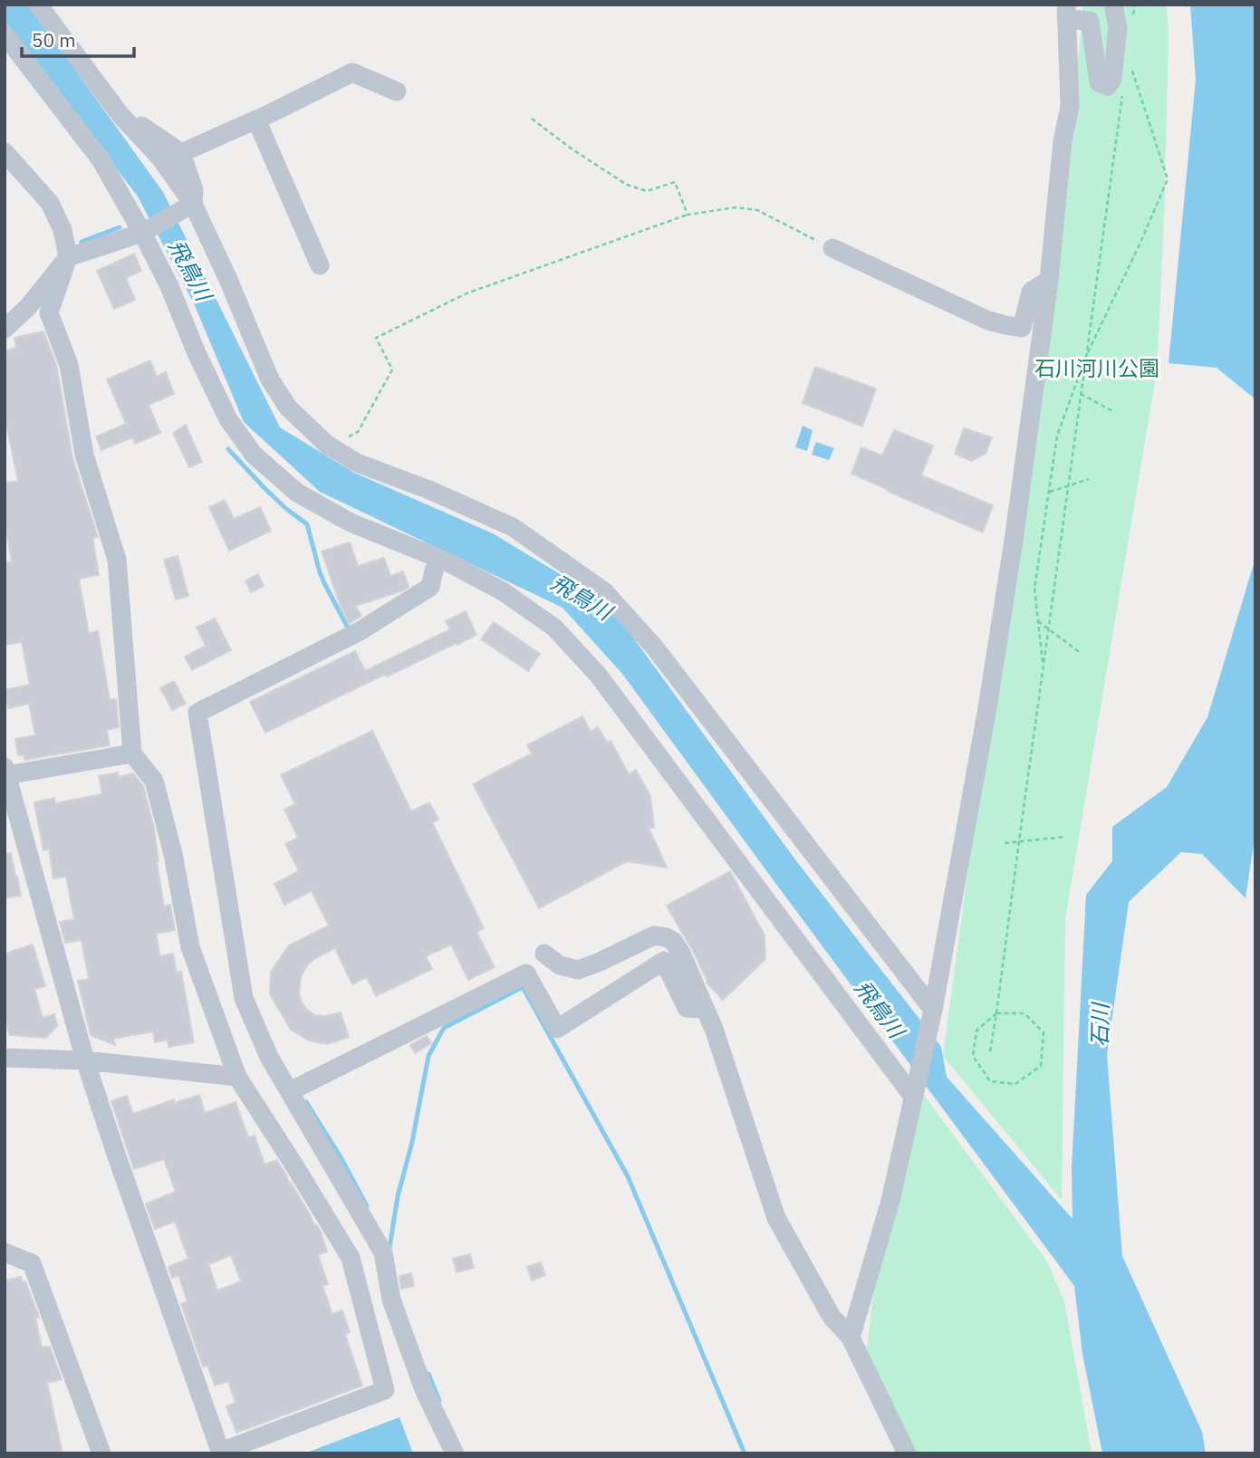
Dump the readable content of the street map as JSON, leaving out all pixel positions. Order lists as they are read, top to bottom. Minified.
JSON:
{"water":["飛鳥川","石川"],"parks":["石川河川公園"],"scale_bar":"50 m"}
